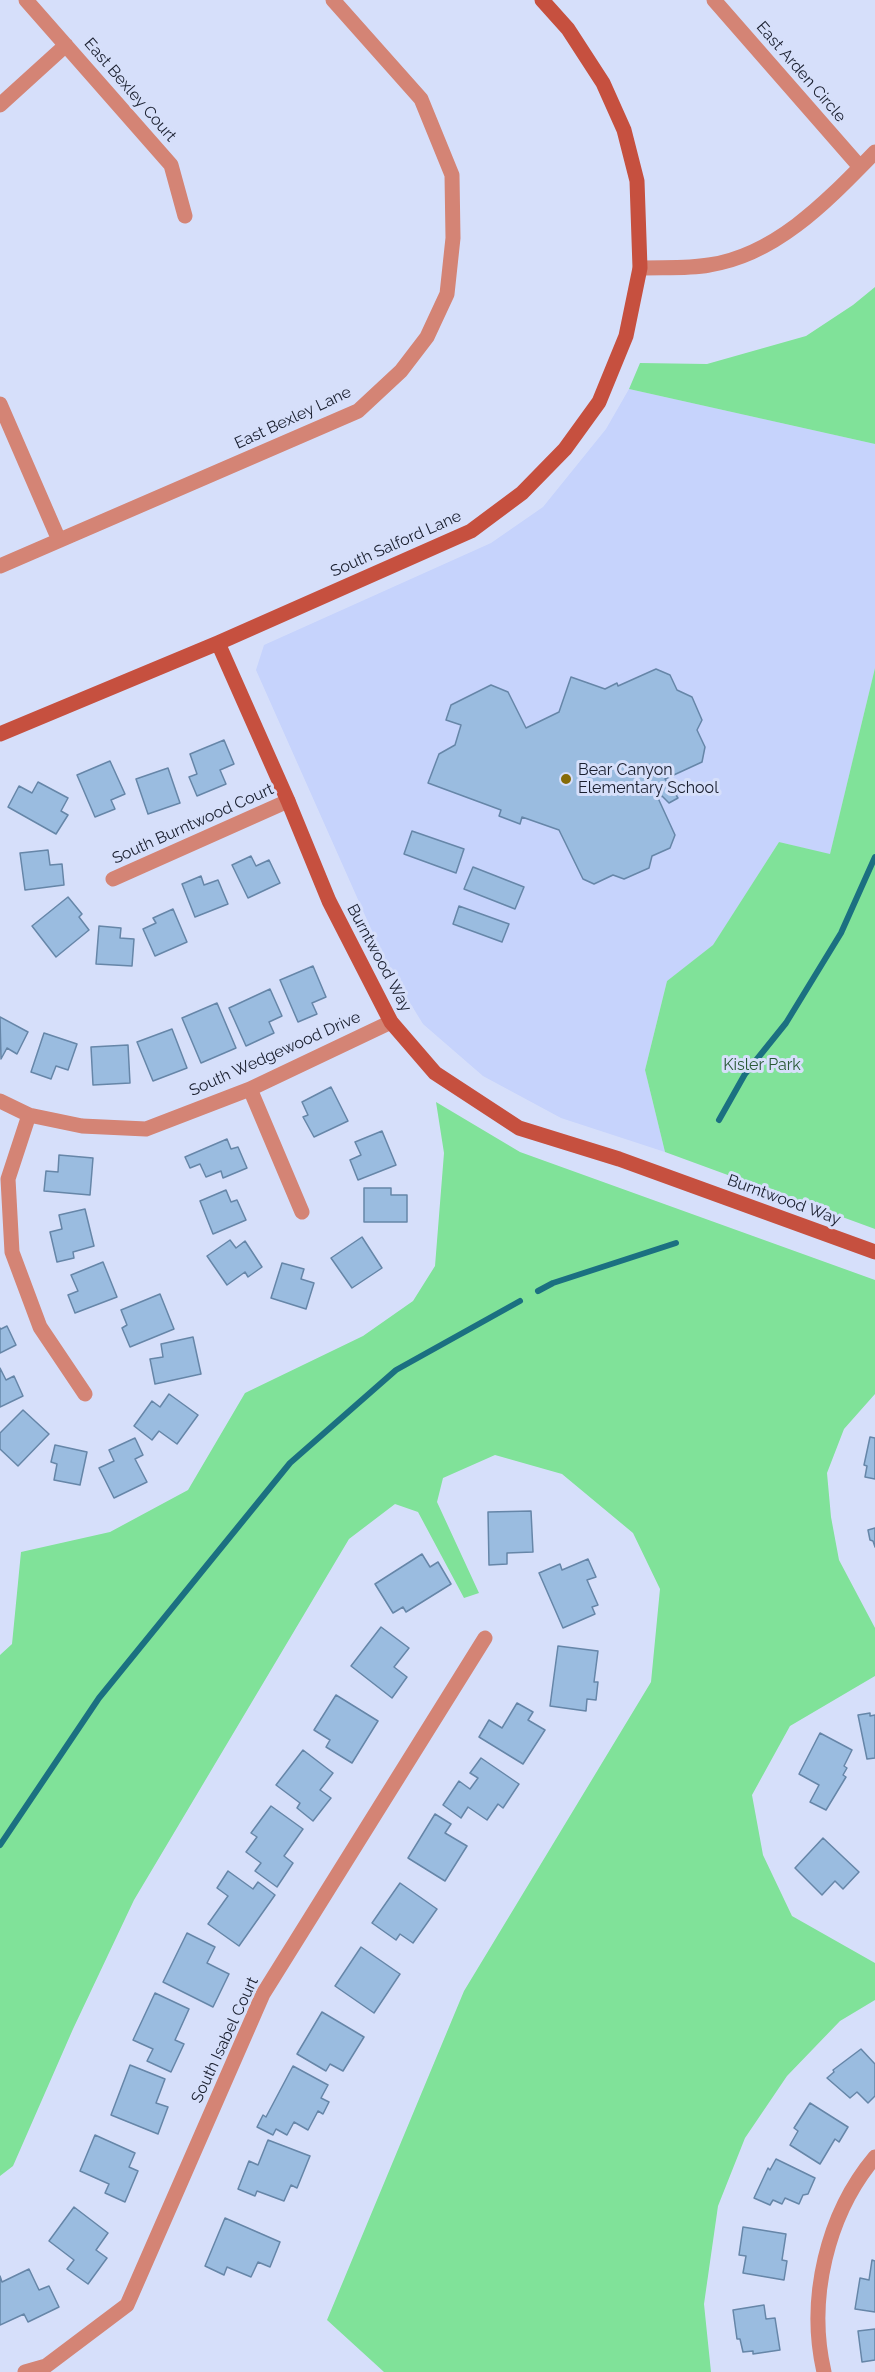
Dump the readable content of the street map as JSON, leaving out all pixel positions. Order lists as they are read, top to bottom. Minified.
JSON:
{"streets":{"street":["East Arden Circle","East Bexley Court","East Bexley Lane","South Salford Lane","South Burntwood Court","Burntwood Way","South Wedgewood Drive","South Isabel Court"]},"crossings":[["South Salford Lane","Burntwood Way"],["South Burntwood Court","Burntwood Way"],["Burntwood Way","South Wedgewood Drive"]],"parks":["Kisler Park"],"places":["Bear Canyon Elementary School"]}
